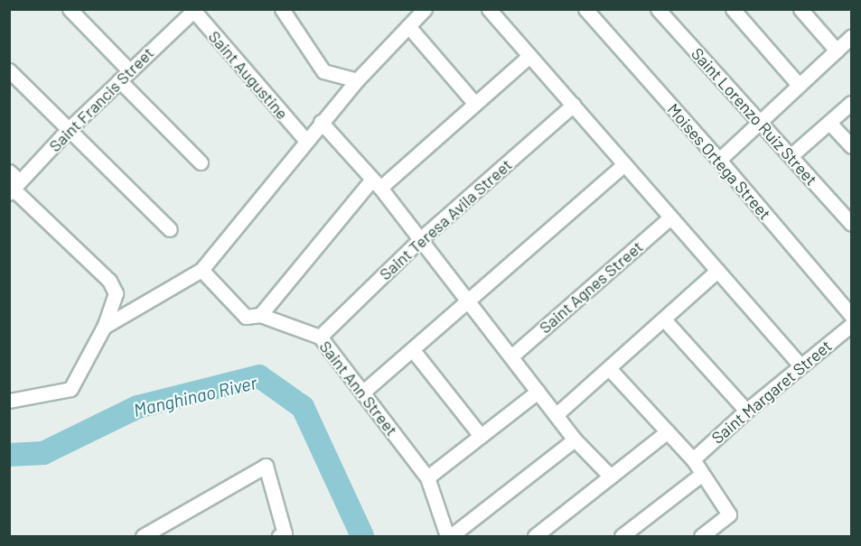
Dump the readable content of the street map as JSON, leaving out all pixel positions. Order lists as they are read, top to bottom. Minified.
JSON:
{"streets":{"street":["Saint Augustine","Saint Francis Street","Saint Lorenzo Ruiz Street","Moises Ortega Street","Saint Teresa Avila Street","Saint Agnes Street","Saint Ann Street","Saint Margaret Street"]},"crossings":[["Saint Augustine","Saint Francis Street"],["Saint Teresa Avila Street","Saint Ann Street"]],"water":["Manghinao River"]}
